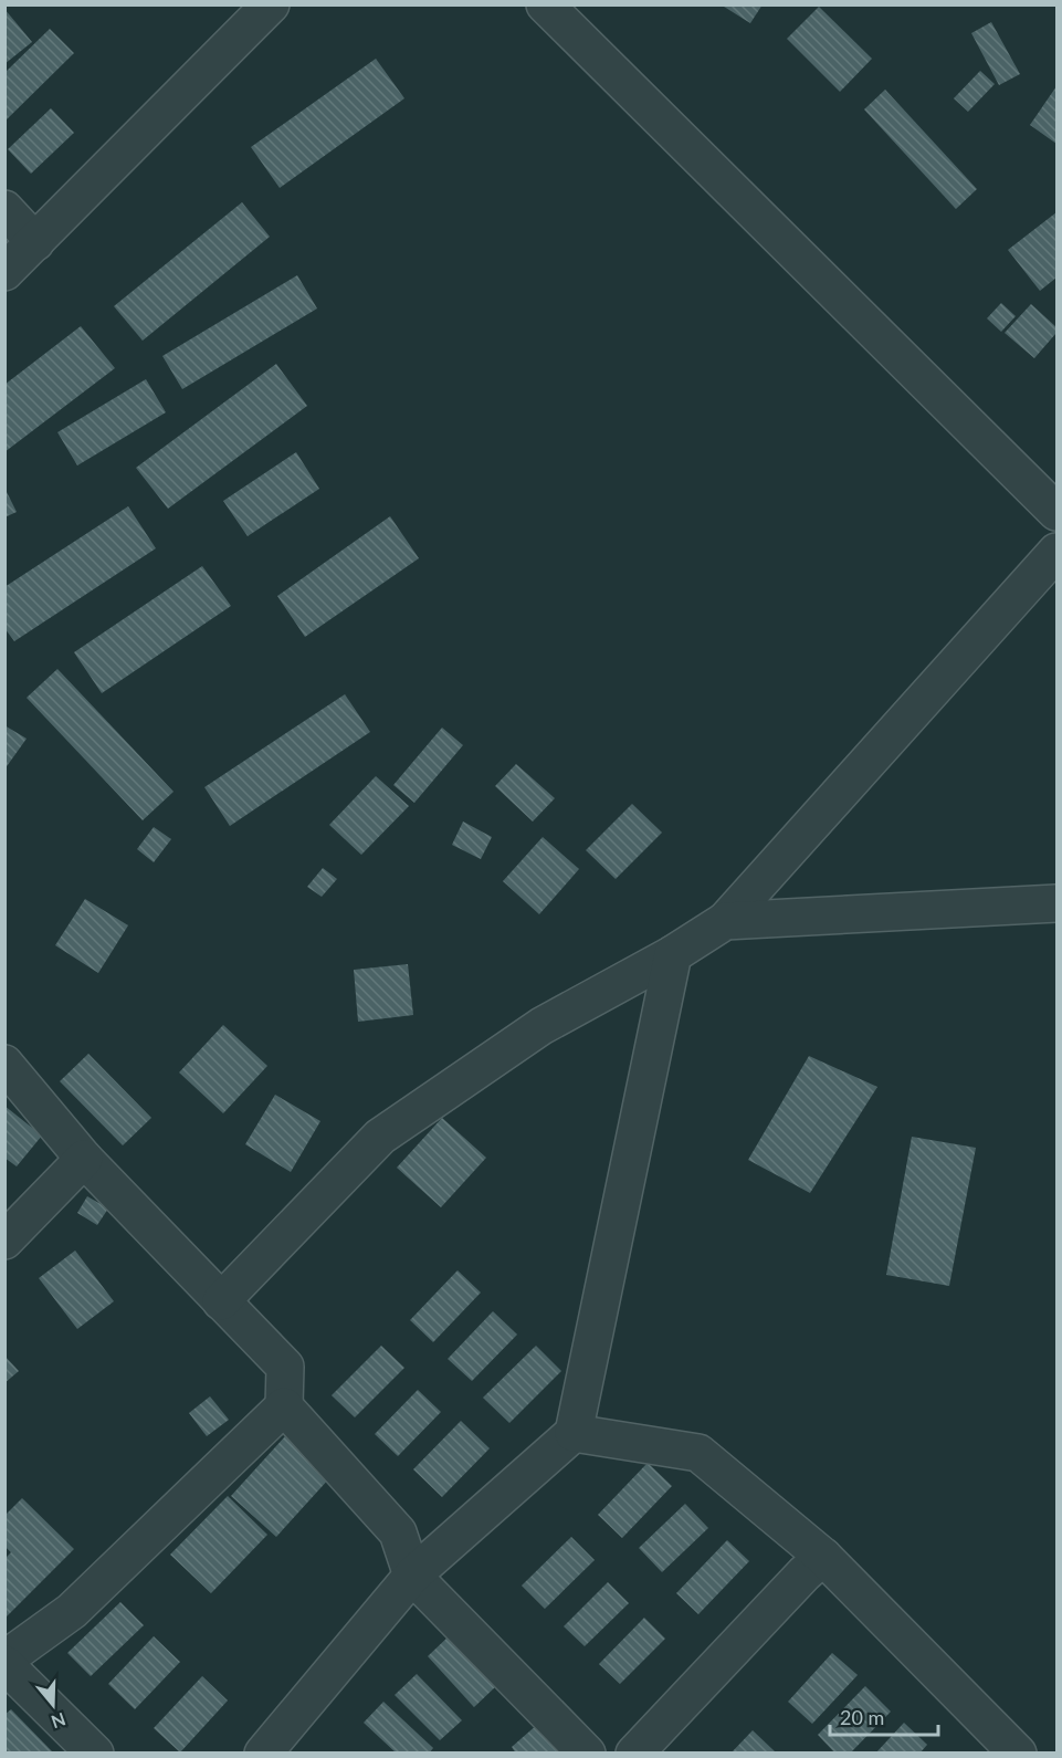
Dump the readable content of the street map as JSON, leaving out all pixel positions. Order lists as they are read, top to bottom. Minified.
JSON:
{"scale_bar":"20 m","north":"bottom"}
